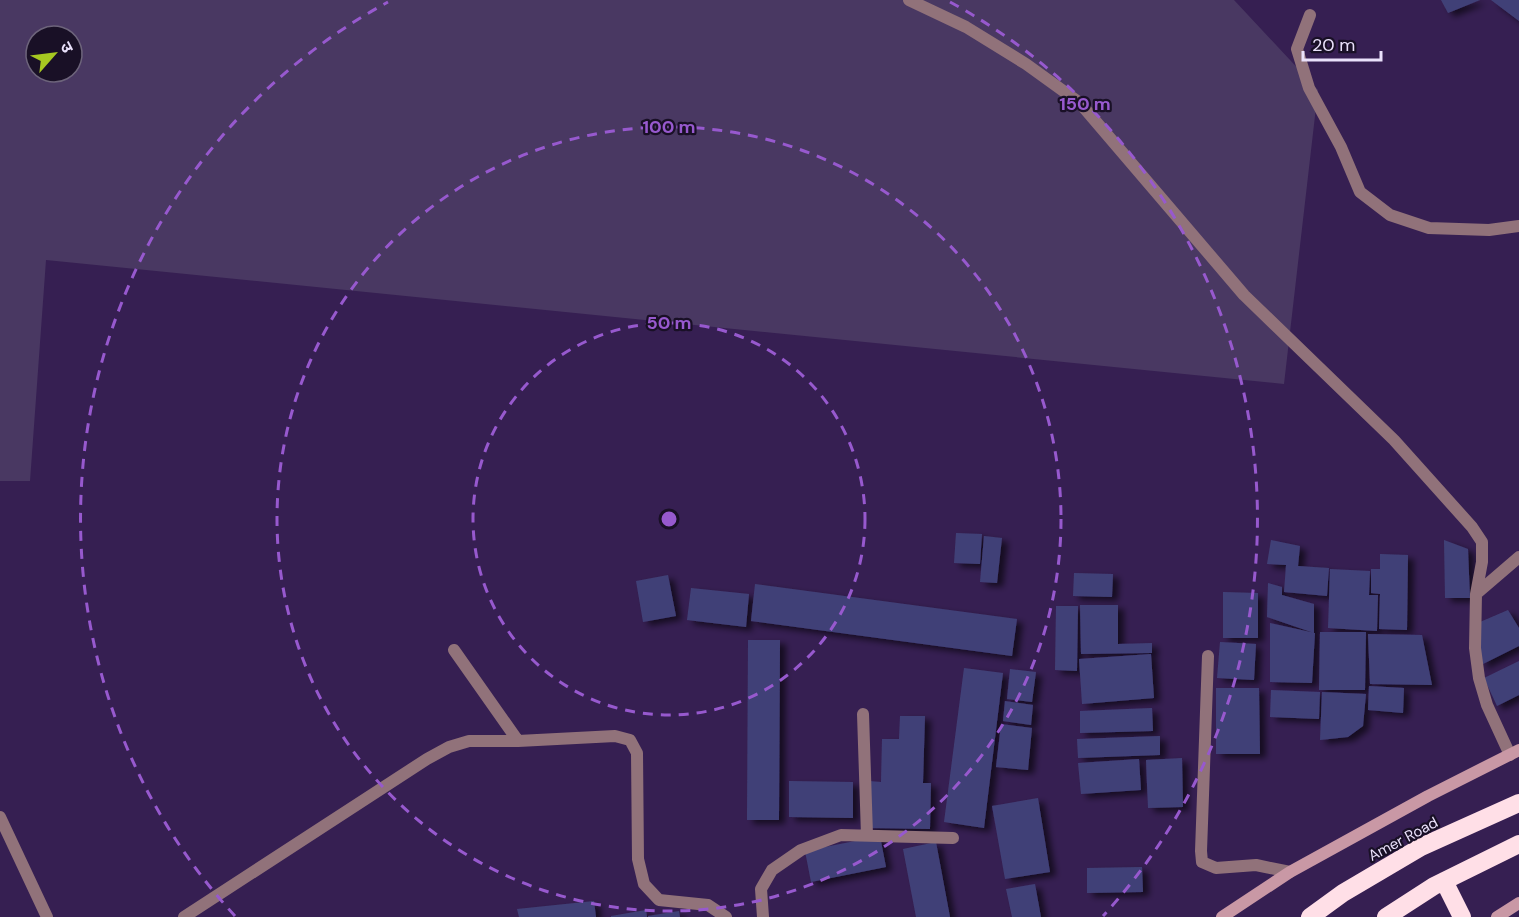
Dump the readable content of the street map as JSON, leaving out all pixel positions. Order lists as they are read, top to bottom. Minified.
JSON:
{"streets":{"highway":["Amer Road"]},"scale_bar":"20 m","north":"top right","rings":["150 m","100 m","50 m"]}
